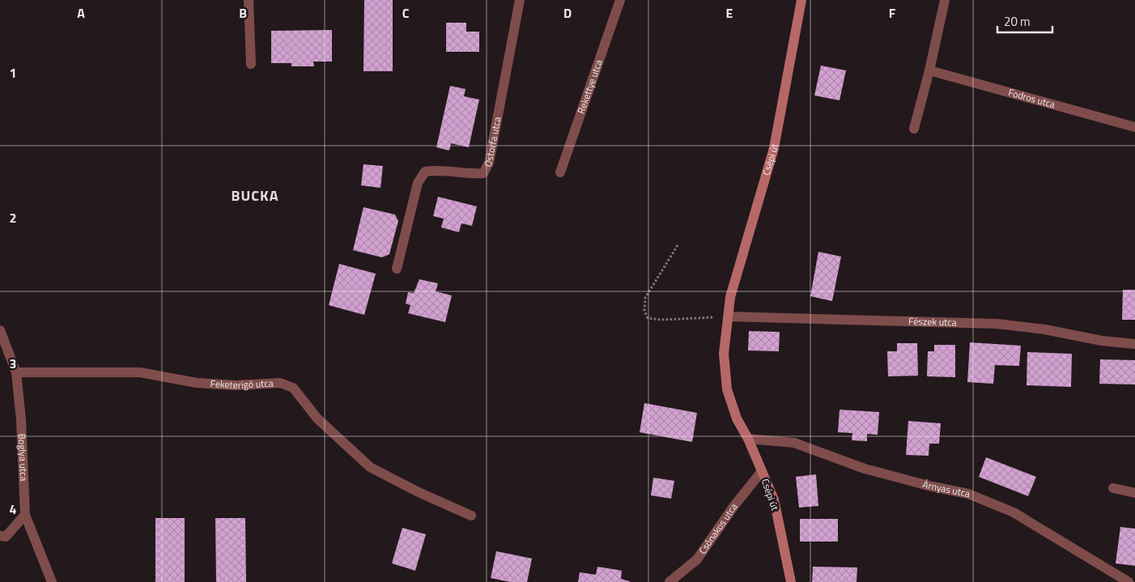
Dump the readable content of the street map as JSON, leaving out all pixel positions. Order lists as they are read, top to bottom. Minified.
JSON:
{"streets":{"street":["Rekettye utca","Fodros utca","Ostorfa utca","Csépi út","Fészek utca","Feketerigó utca","Boglya utca","Árnyas utca","Csónakos utca"]},"crossings":[["Csépi út","Fészek utca"],["Csépi út","Árnyas utca"],["Csépi út","Csónakos utca"],["Feketerigó utca","Boglya utca"]],"districts":["BUCKA"],"scale_bar":"20 m","grid":{"columns":["A","B","C","D","E","F"],"rows":["1","2","3","4"]}}
